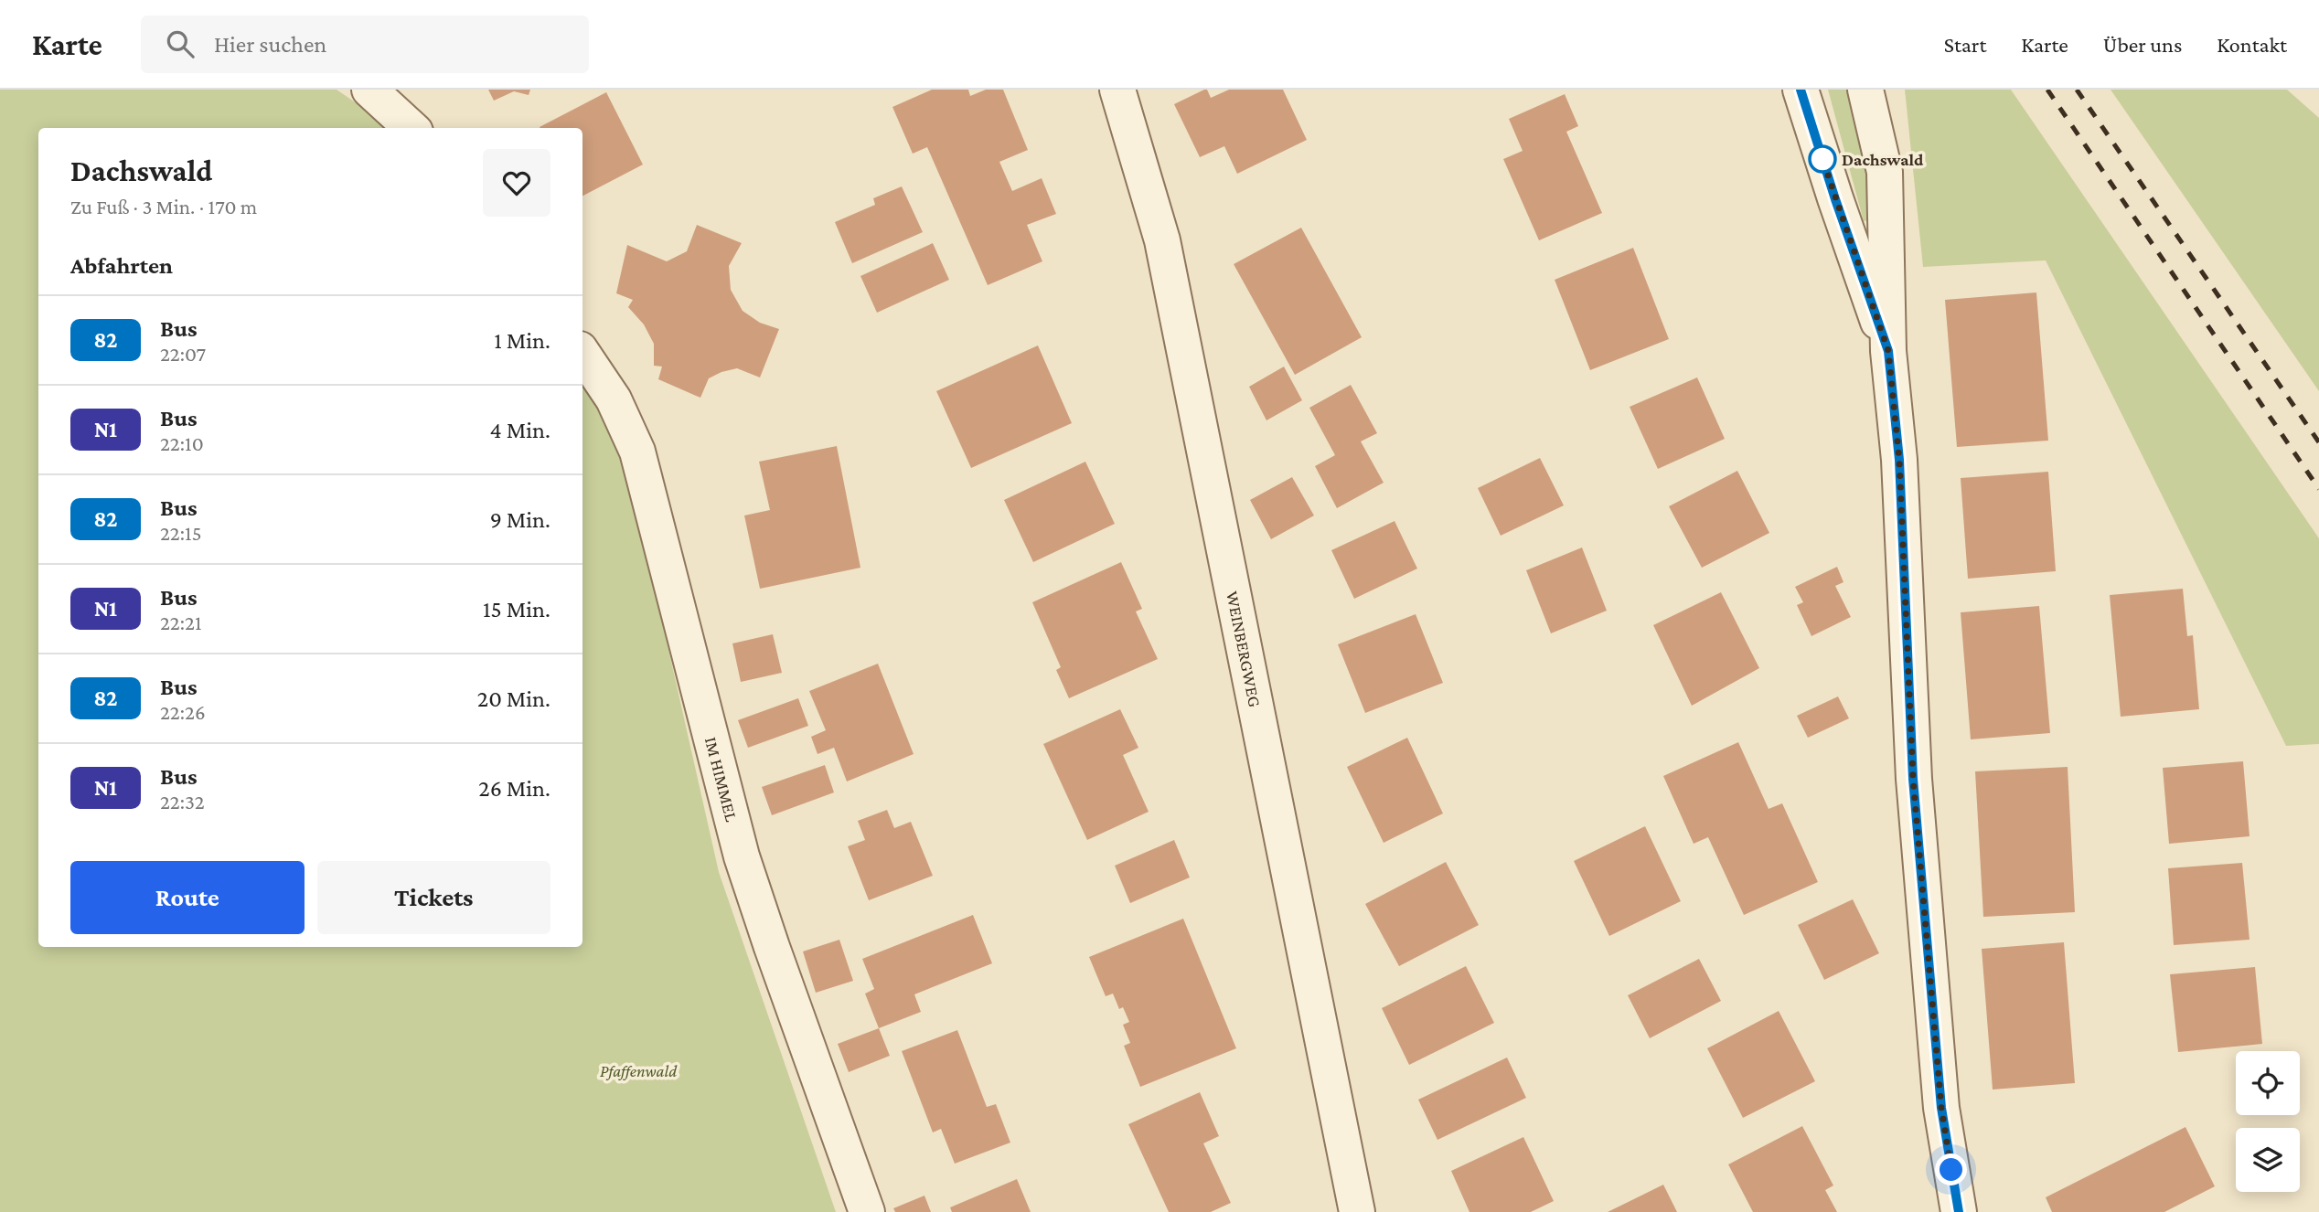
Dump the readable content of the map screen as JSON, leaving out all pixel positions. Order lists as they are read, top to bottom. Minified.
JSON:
{"streets":{"street":["WEINBERGWEG","IM HIMMEL"]},"parks":["Pfaffenwald"],"places":["Dachswald"],"lines":["bus line 82"],"page":{"header":"Karte","search":"Hier suchen","nav":["Start","Karte","Über uns","Kontakt"],"heading":[["Dachswald","Zu Fuß · 3 Min. · 170 m"],"Abfahrten"],"list":[{"mark":"82","name":"Bus","note":"22:07","value":"1 Min."},{"mark":"N1","name":"Bus","note":"22:10","value":"4 Min."},{"mark":"82","name":"Bus","note":"22:15","value":"9 Min."},{"mark":"N1","name":"Bus","note":"22:21","value":"15 Min."},{"mark":"82","name":"Bus","note":"22:26","value":"20 Min."},{"mark":"N1","name":"Bus","note":"22:32","value":"26 Min."}],"buttons":["Route","Tickets"]}}
